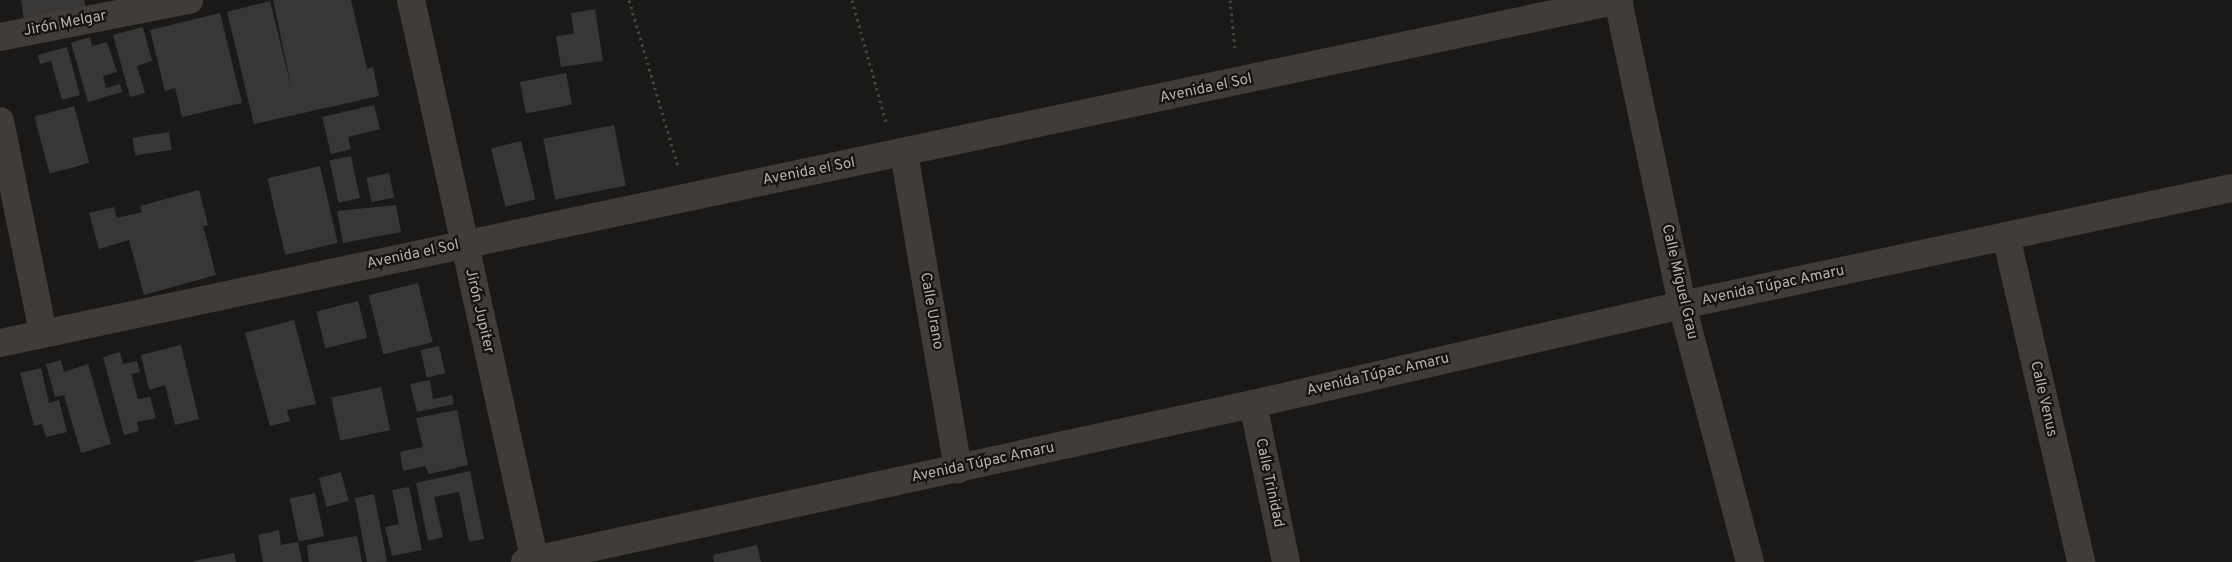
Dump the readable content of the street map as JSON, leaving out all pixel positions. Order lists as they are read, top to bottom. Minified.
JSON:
{"streets":{"street":["Jirón Melgar","Avenida el Sol","Calle Miguel Grau","Avenida Túpac Amaru","Jirón Jupiter","Calle Urano","Calle Venus","Calle Trinidad"]},"crossings":[["Avenida el Sol","Calle Miguel Grau"],["Avenida el Sol","Jirón Jupiter"],["Avenida el Sol","Calle Urano"],["Calle Miguel Grau","Avenida Túpac Amaru"],["Avenida Túpac Amaru","Jirón Jupiter"],["Avenida Túpac Amaru","Calle Urano"],["Avenida Túpac Amaru","Calle Venus"],["Avenida Túpac Amaru","Calle Trinidad"]]}
